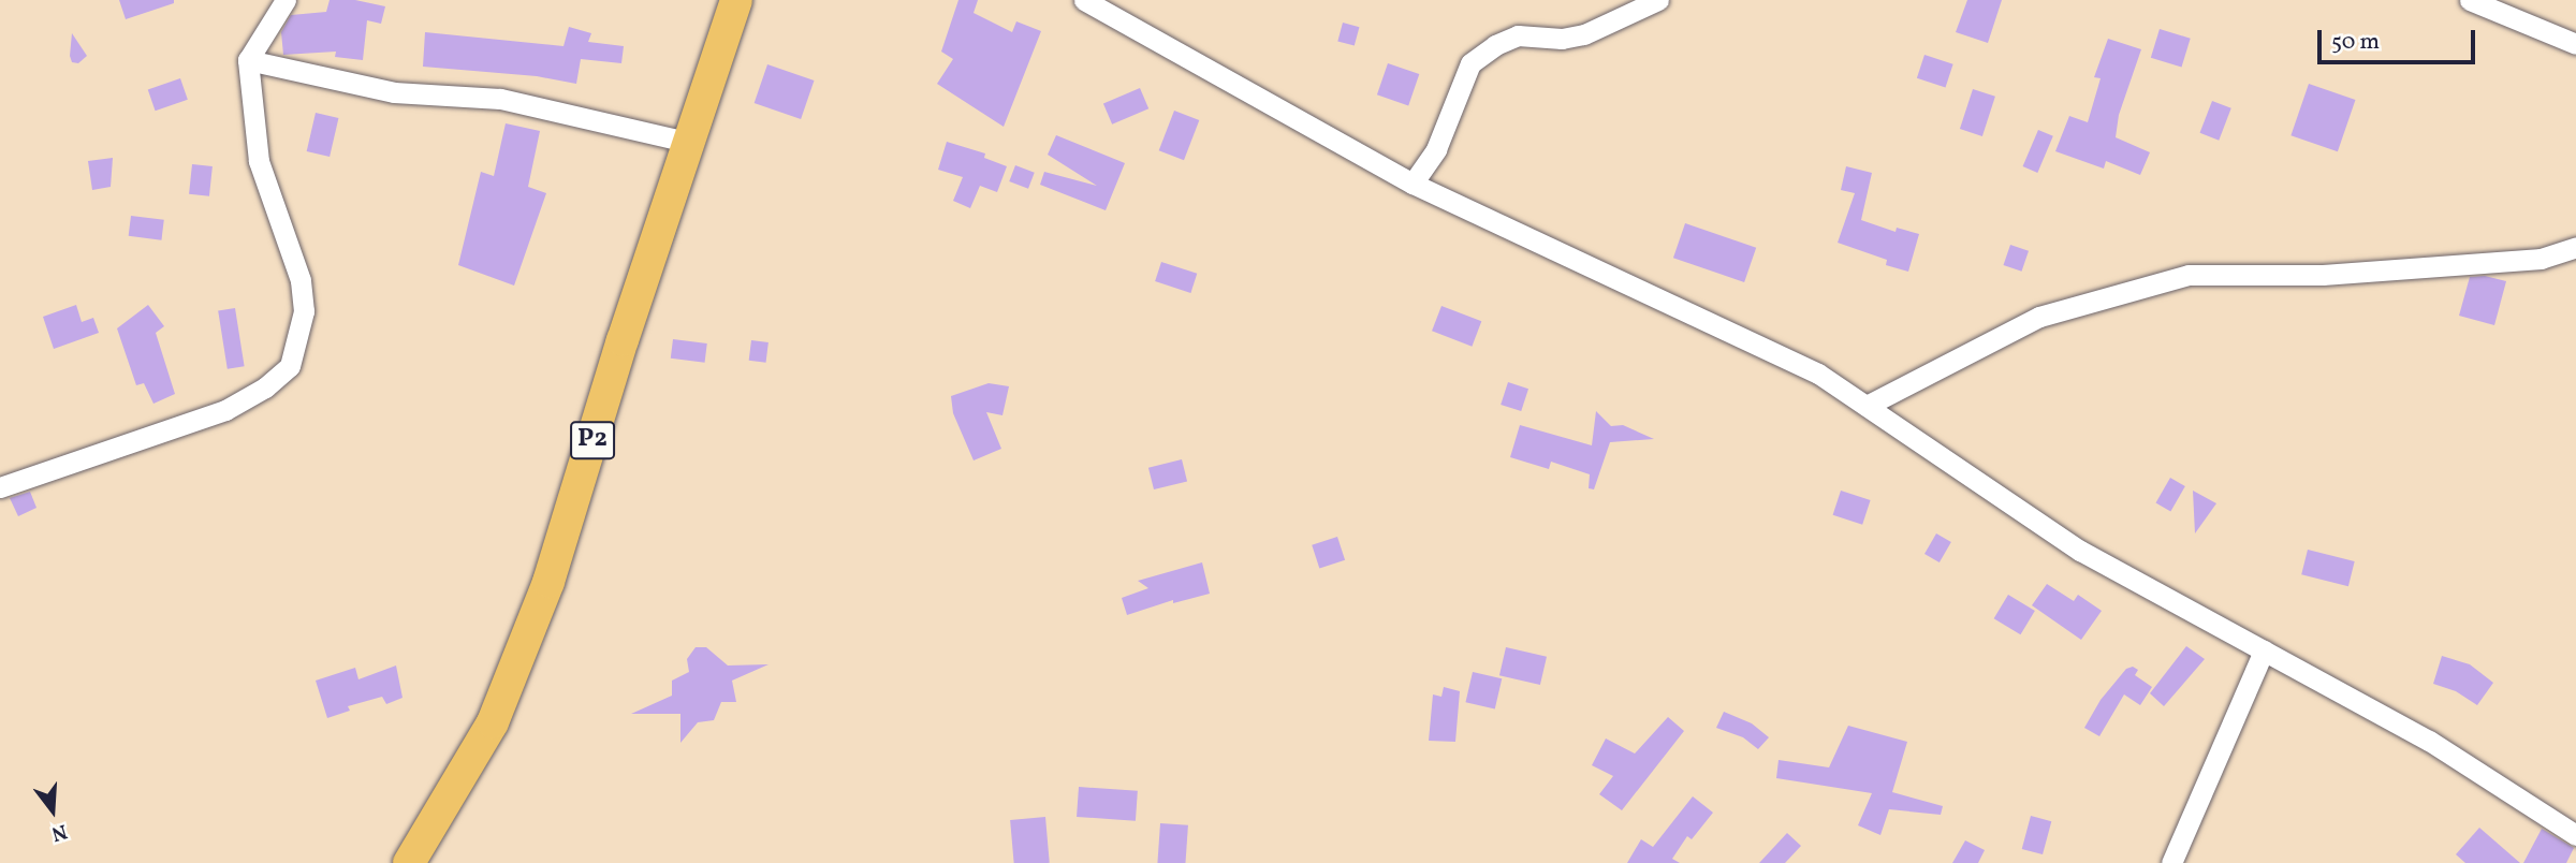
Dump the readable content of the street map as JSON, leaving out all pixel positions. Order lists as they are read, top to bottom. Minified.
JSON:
{"streets":{"main road":["P2"]},"scale_bar":"50 m","north":"bottom"}
